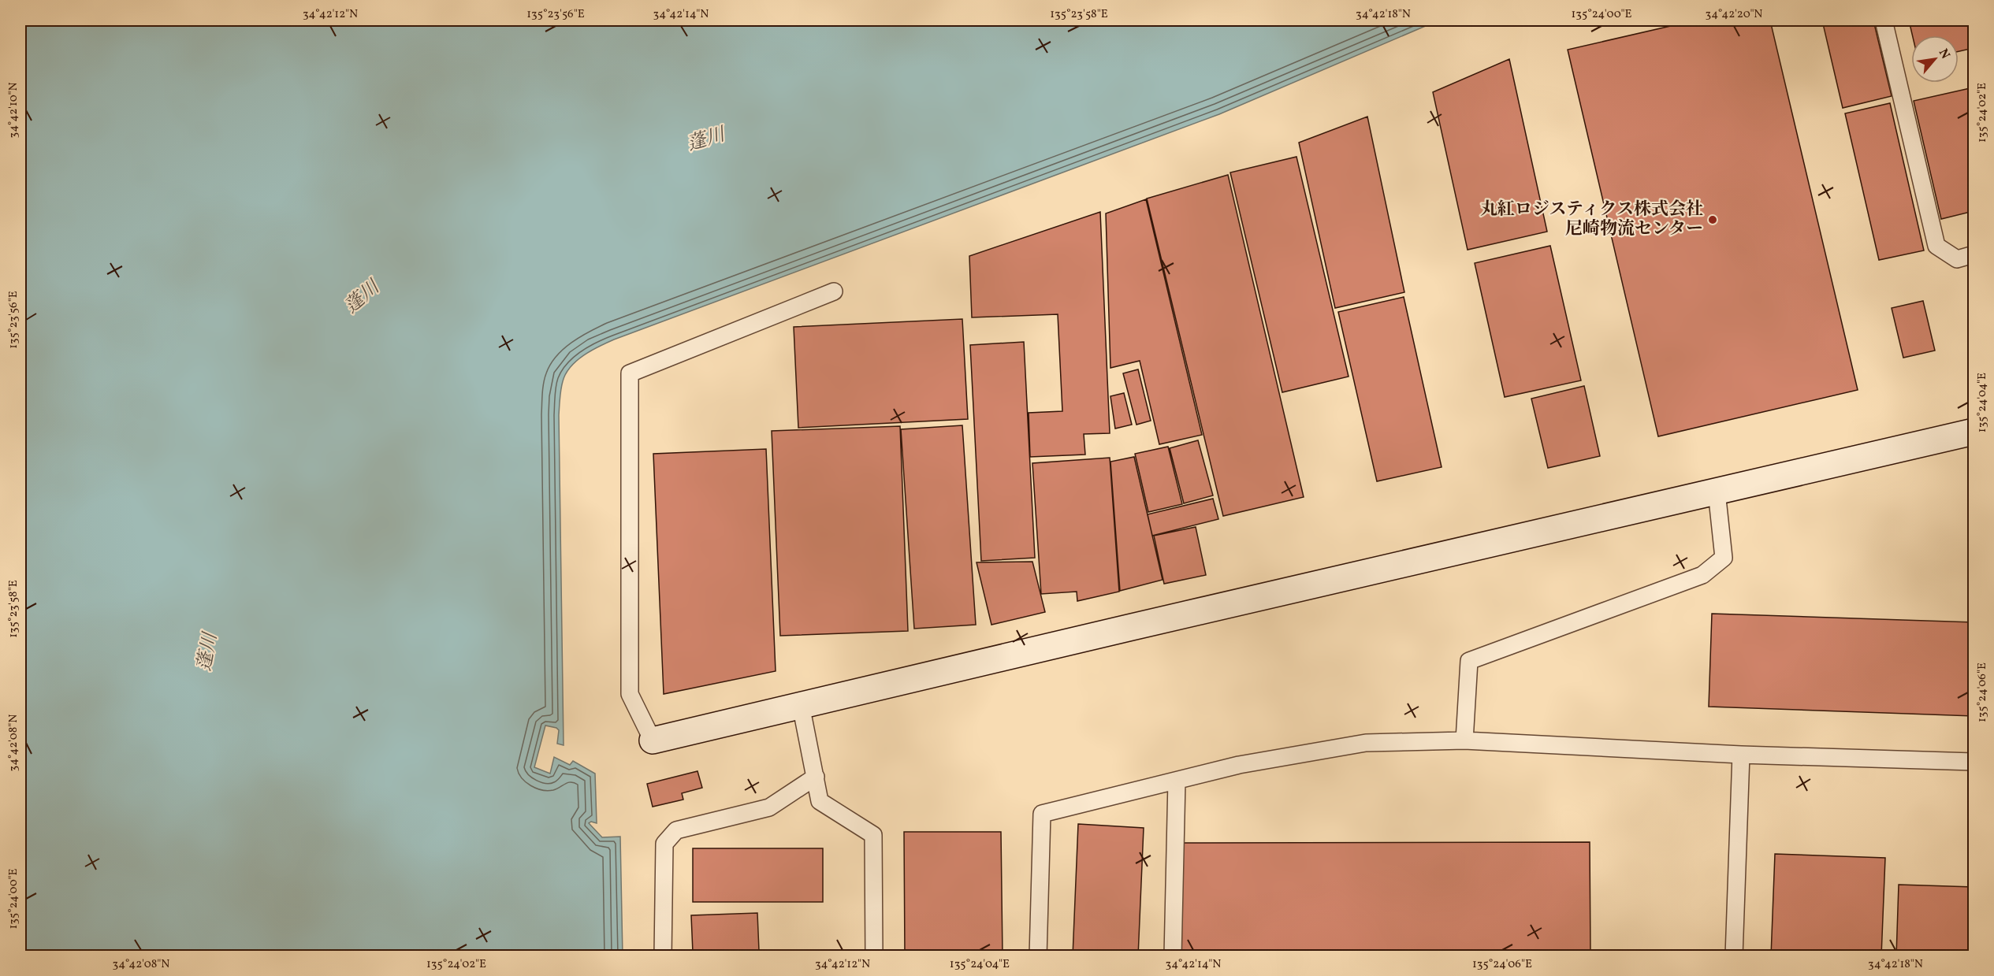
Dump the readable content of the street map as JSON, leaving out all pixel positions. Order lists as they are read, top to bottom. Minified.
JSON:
{"water":["蓬川"],"places":["丸紅ロジスティクス株式会社 尼崎物流センター"],"north":"top right","coordinates":["34°42'12\"N","135°23'56\"E","34°42'14\"N","135°23'58\"E","34°42'18\"N","135°24'00\"E","34°42'20\"N","34°42'10\"N","135°24'02\"E","135°24'04\"E","135°24'06\"E","34°42'08\"N"]}
